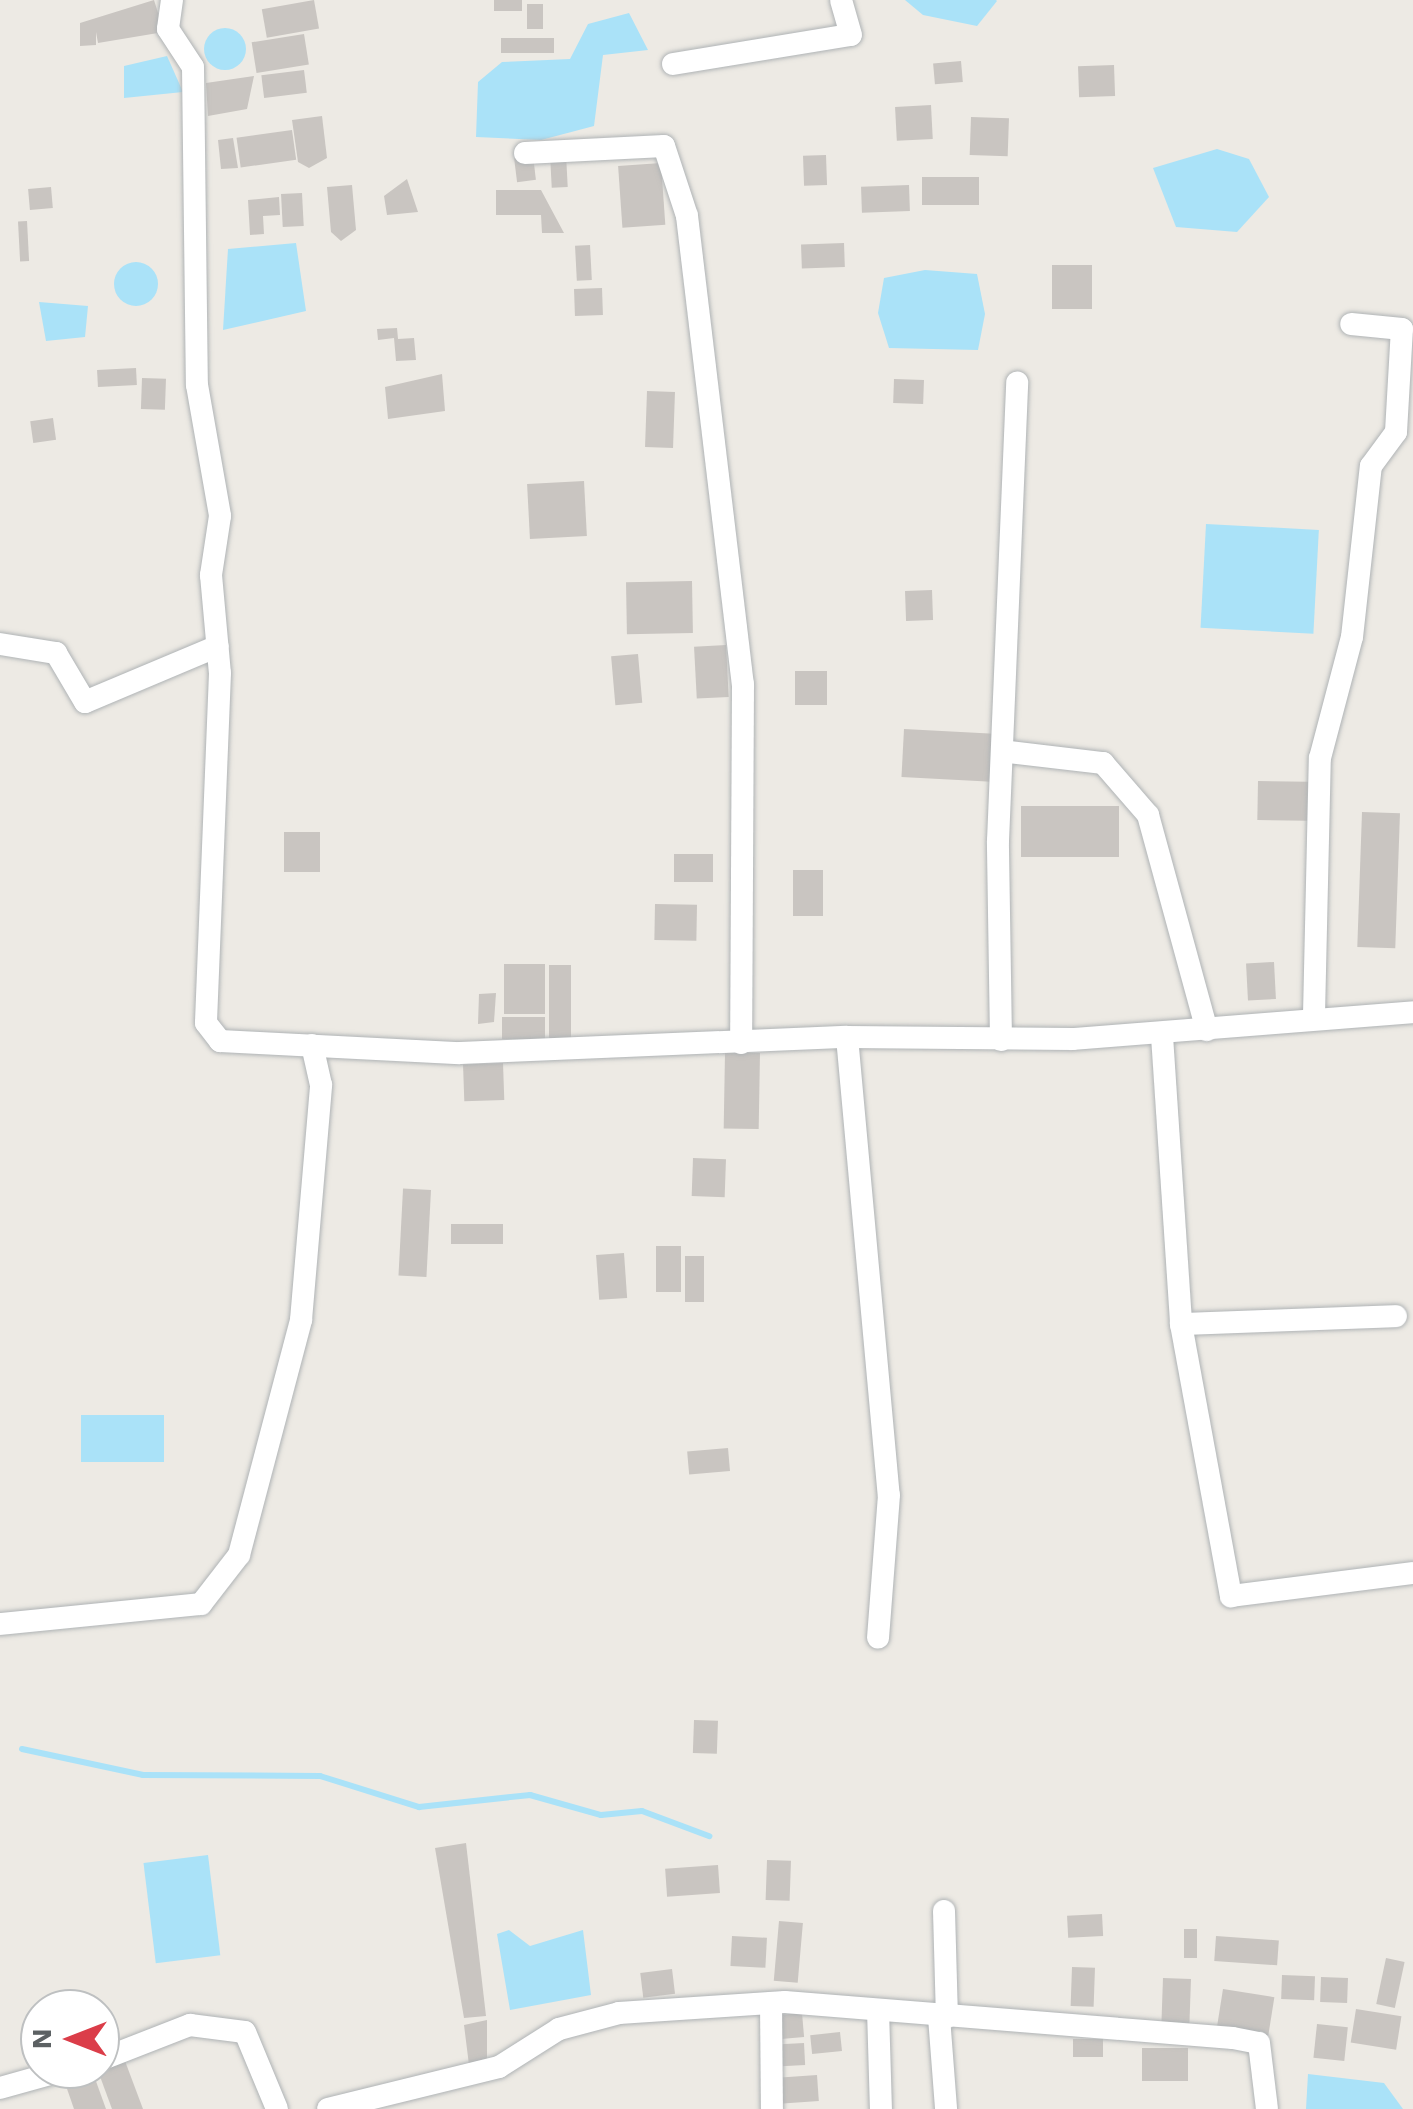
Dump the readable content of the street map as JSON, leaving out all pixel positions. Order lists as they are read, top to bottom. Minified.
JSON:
{"north":"left"}
